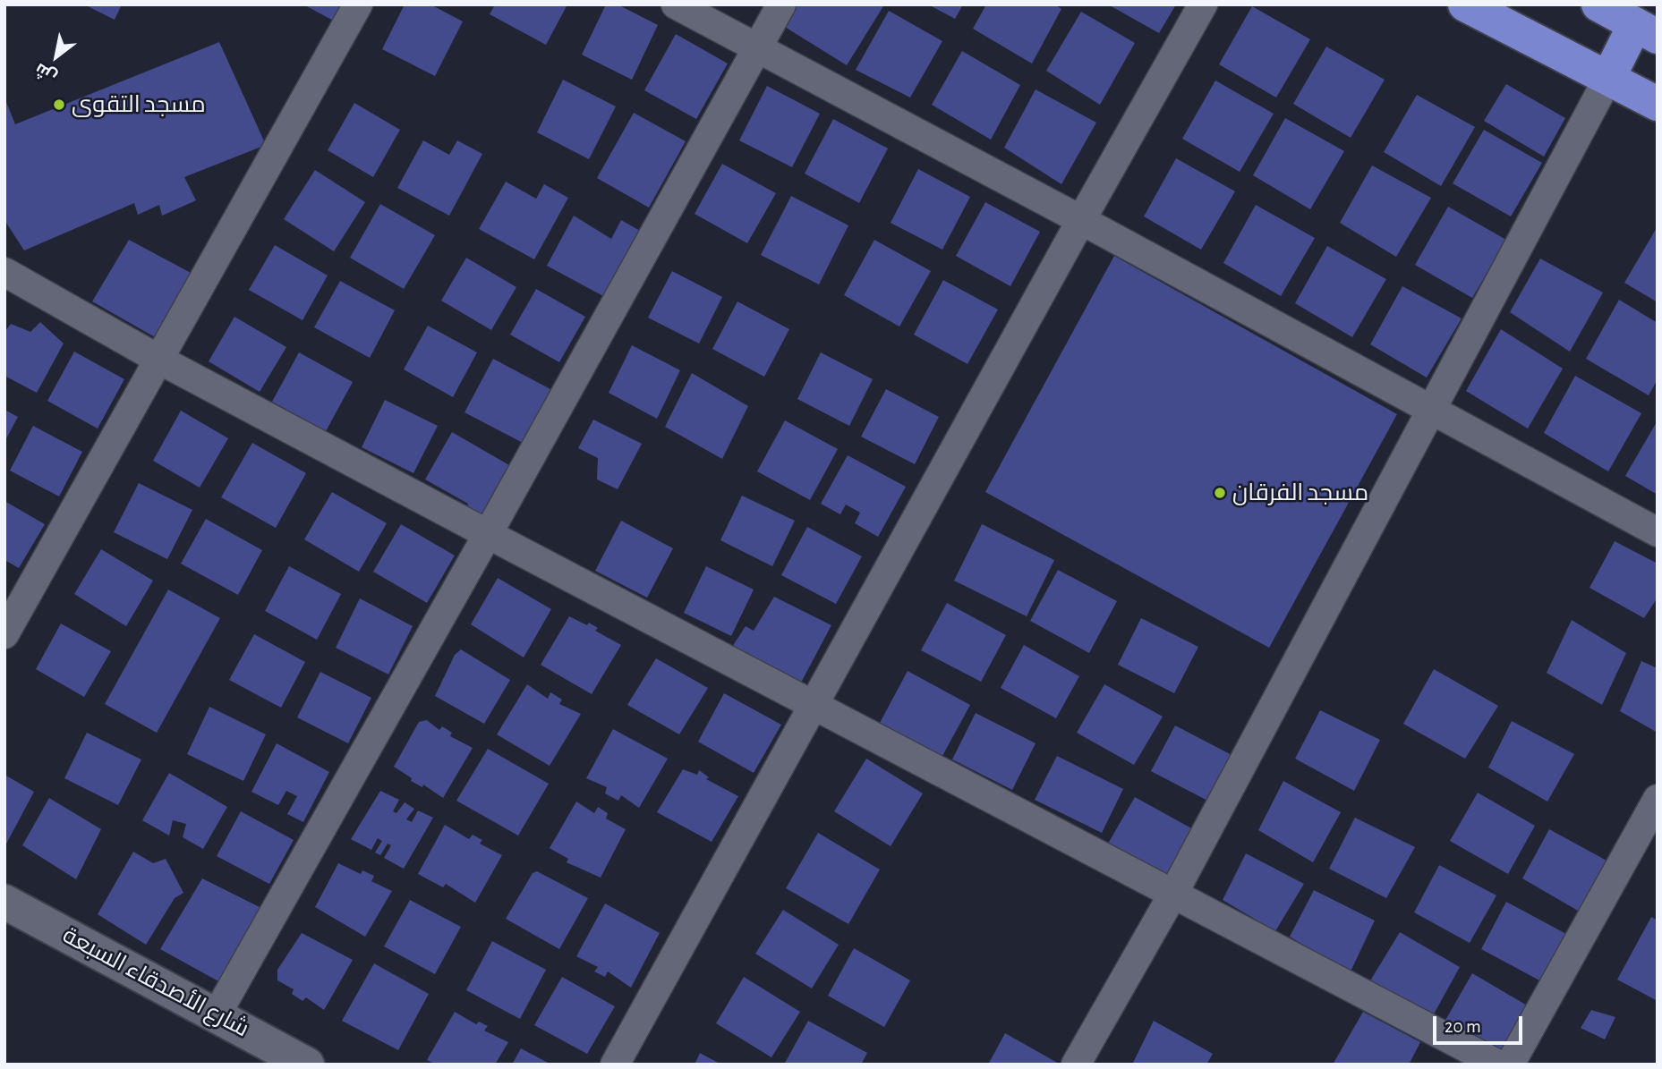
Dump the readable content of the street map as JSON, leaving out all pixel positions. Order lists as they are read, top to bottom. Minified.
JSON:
{"streets":{"street":["شارع الأصدقاء السبعة"]},"places":["مسجد التقوى","مسجد الفرقان"],"scale_bar":"20 m","north":"bottom left"}
